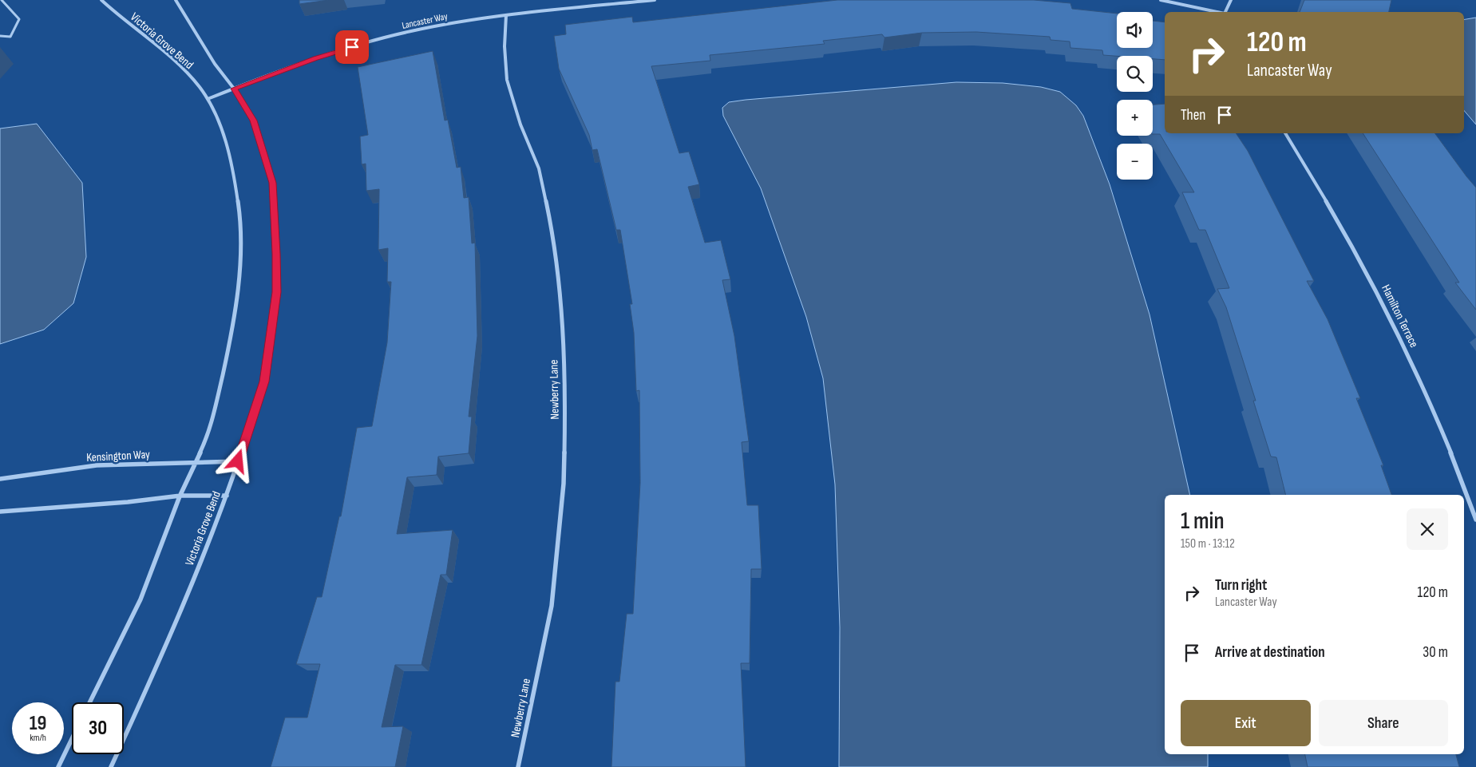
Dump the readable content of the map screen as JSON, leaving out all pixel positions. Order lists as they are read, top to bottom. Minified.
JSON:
{"streets":{"street":["Lancaster Way","Victoria Grove Bend","Hamilton Terrace","Newberry Lane","Kensington Way"]},"crossings":[["Lancaster Way","Victoria Grove Bend"],["Lancaster Way","Newberry Lane"],["Victoria Grove Bend","Kensington Way"]],"page":{"map_buttons":["+","−"],"turn":["120 m","Lancaster Way"],"then":"Then","heading":["1 min","150 m · 13:12"],"list":[{"name":"Turn right","note":"Lancaster Way","value":"120 m"},{"name":"Arrive at destination","value":"30 m"}],"buttons":["Exit","Share"],"speed":"19 km/h","limit":"30"}}
